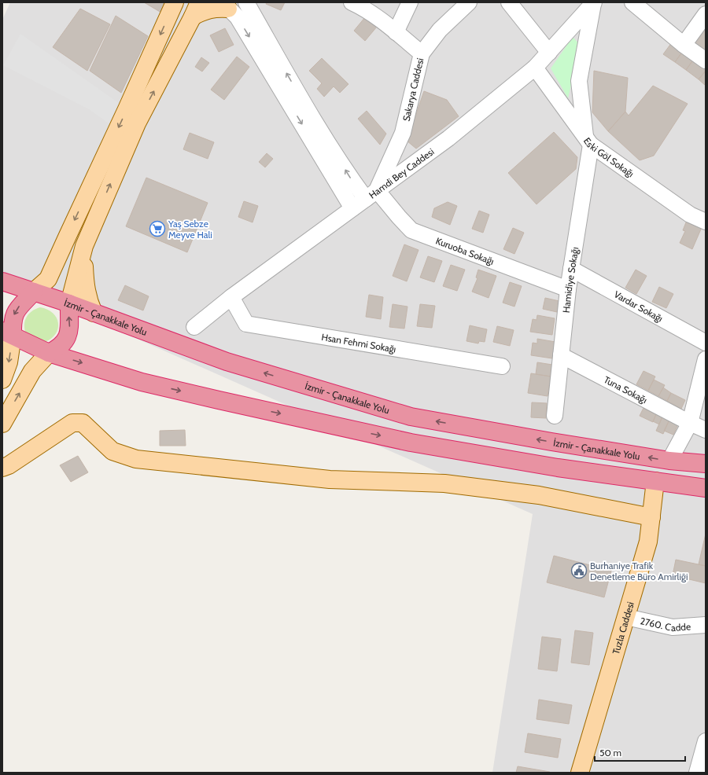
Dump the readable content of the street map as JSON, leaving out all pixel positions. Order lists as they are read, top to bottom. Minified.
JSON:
{"streets":{"highway":["İzmir - Çanakkale Yolu"],"main road":["Tuzla Caddesi"],"street":["Sakarya Caddesi","Eski Göl Sokağı","Hamdi Bey Caddesi","Kuruoba Sokağı","Hamidiye Sokağı","Vardar Sokağı","Hsan Fehmi Sokağı","Tuna Sokağı","2760. Cadde"]},"crossings":[["Sakarya Caddesi","Hamdi Bey Caddesi"],["Sakarya Caddesi","Kuruoba Sokağı"],["Eski Göl Sokağı","Hamdi Bey Caddesi"],["Eski Göl Sokağı","Hamidiye Sokağı"],["Hamdi Bey Caddesi","Kuruoba Sokağı"],["Hamdi Bey Caddesi","Hamidiye Sokağı"],["Hamdi Bey Caddesi","Hsan Fehmi Sokağı"],["Kuruoba Sokağı","Hamidiye Sokağı"],["Hamidiye Sokağı","Vardar Sokağı"],["Hamidiye Sokağı","Tuna Sokağı"],["2760. Cadde","Tuzla Caddesi"]],"places":{"supermarket":["Yaş Sebze Meyve Hali"],"public building":["Burhaniye Trafik Denetleme Büro Amirliği"]},"scale_bar":"50 m"}
